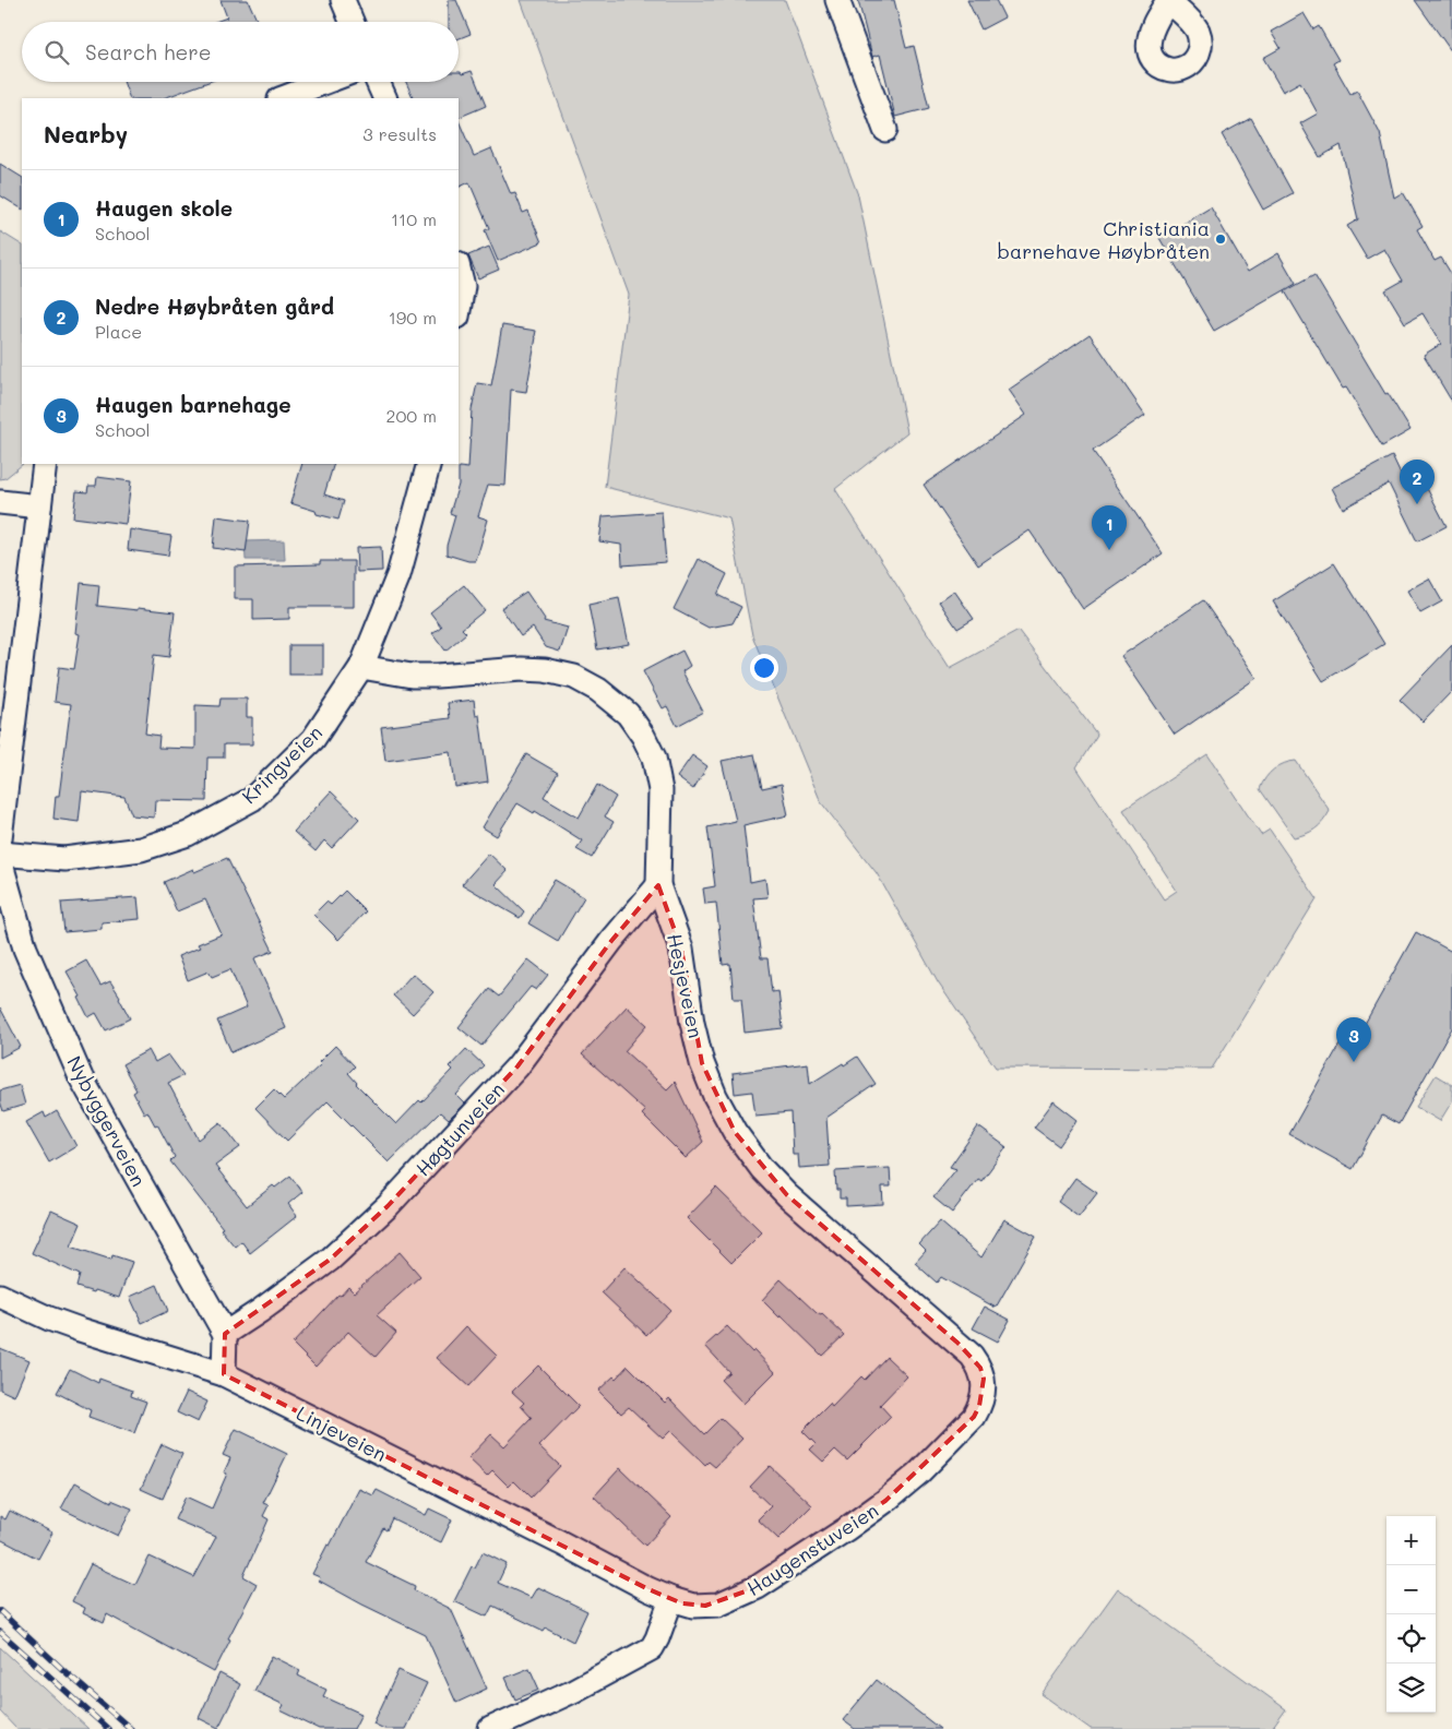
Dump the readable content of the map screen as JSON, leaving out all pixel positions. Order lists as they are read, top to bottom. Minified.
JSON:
{"streets":{"street":["Kringveien","Hesjeveien","Nybyggerveien","Høgtunveien","Linjeveien","Haugenstuveien"]},"crossings":[["Kringveien","Hesjeveien"],["Hesjeveien","Høgtunveien"],["Hesjeveien","Haugenstuveien"],["Nybyggerveien","Høgtunveien"],["Linjeveien","Haugenstuveien"]],"places":["Christiania barnehave Høybråten"],"page":{"search":"Search here","heading":["Nearby","3 results"],"list":[{"mark":"1","name":"Haugen skole","note":"School","value":"110 m"},{"mark":"2","name":"Nedre Høybråten gård","note":"Place","value":"190 m"},{"mark":"3","name":"Haugen barnehage","note":"School","value":"200 m"}],"pins":["2","1","3"],"map_buttons":["+","−"]}}
